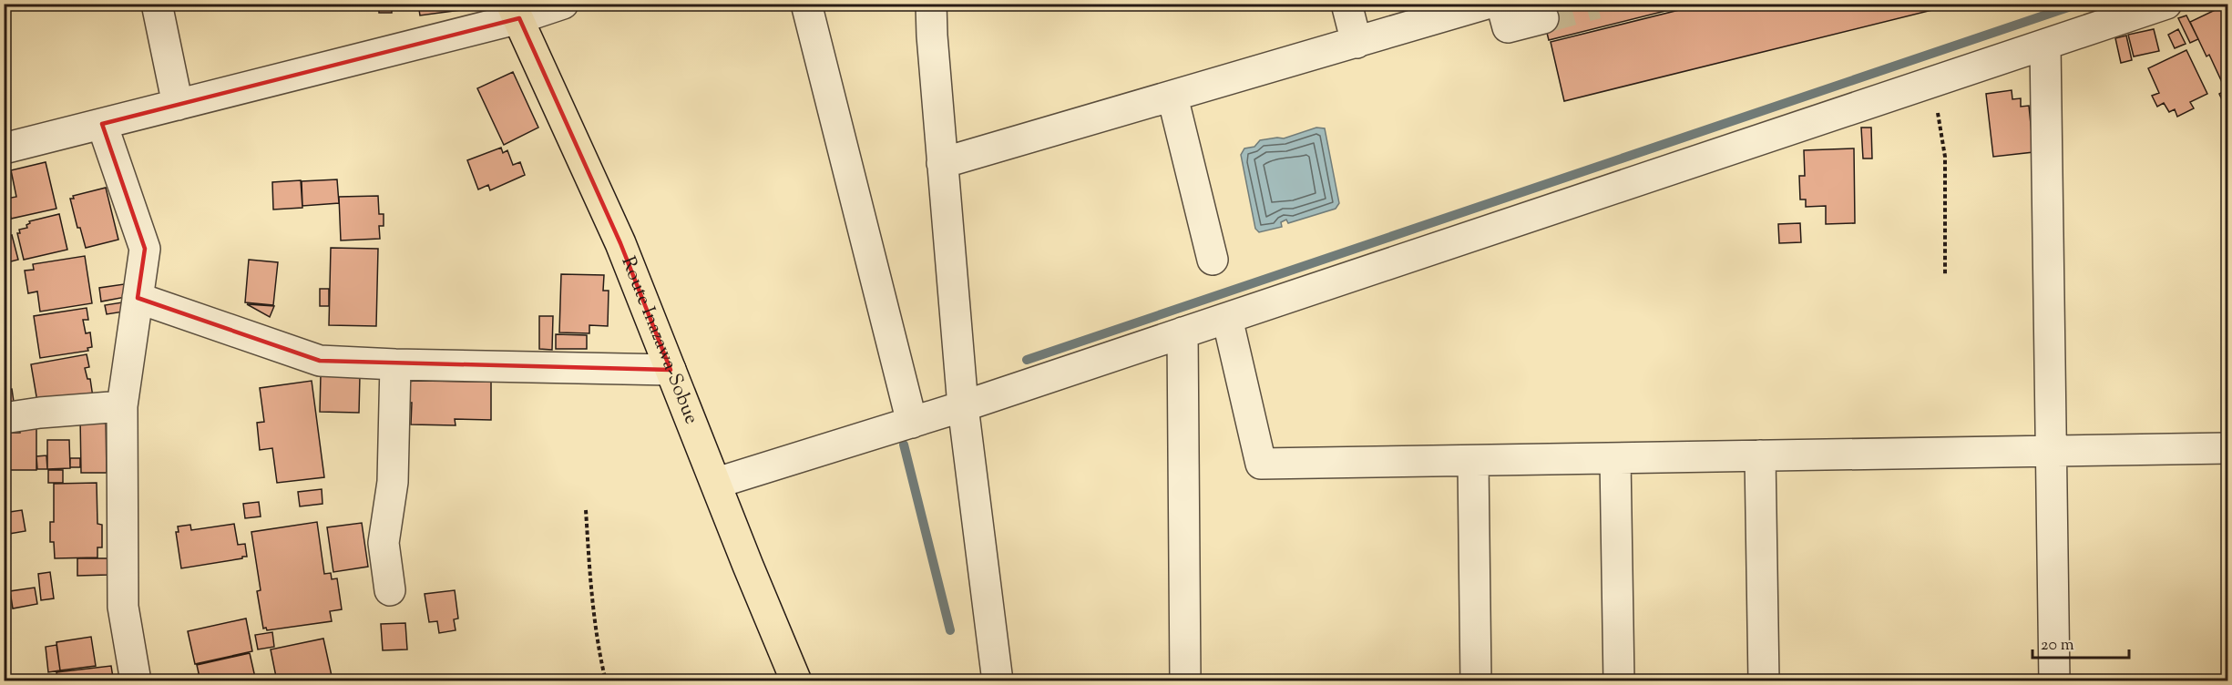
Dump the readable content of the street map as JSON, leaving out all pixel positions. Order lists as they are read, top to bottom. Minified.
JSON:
{"streets":{"main road":["Route Inazawa-Sobue"]},"scale_bar":"20 m"}
